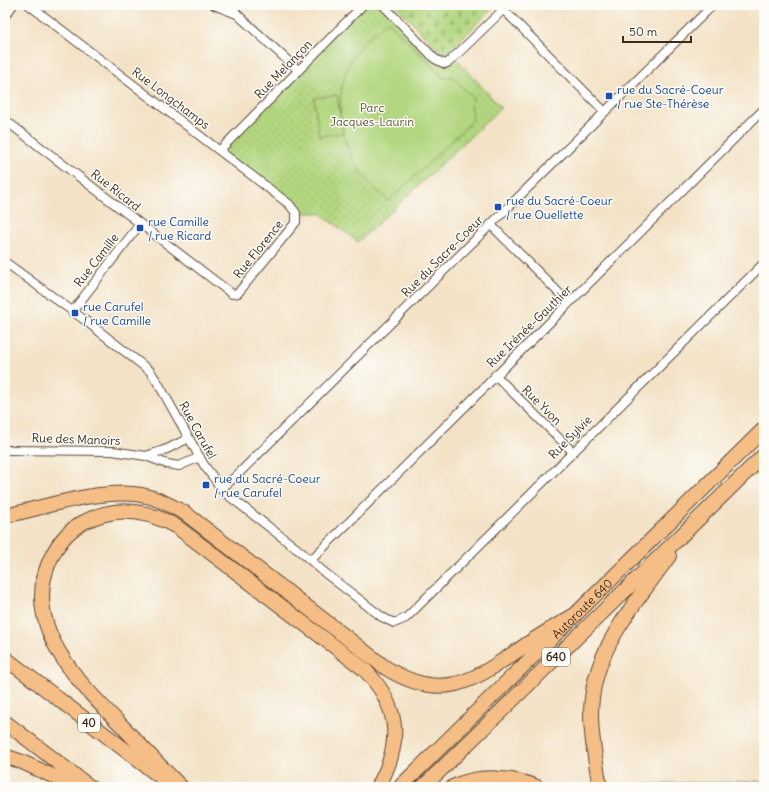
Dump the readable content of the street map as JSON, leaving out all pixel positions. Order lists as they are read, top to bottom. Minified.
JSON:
{"streets":{"highway":["Autoroute 640","640","40"],"street":["Rue Melançon","Rue Longchamps","Rue Ricard","Rue Florence","Rue du Sacre-Coeur","Rue Camille","Rue Irénée-Gauthier","Rue Yvon","Rue Carufel","Rue Sylvie","Rue des Manoirs"]},"crossings":[["Rue Melançon","Rue Longchamps"],["Rue Longchamps","Rue Florence"],["Rue Ricard","Rue Florence"],["Rue Ricard","Rue Camille"],["Rue du Sacre-Coeur","Rue Carufel"],["Rue Camille","Rue Carufel"],["Rue Irénée-Gauthier","Rue Yvon"],["Rue Irénée-Gauthier","Rue Carufel"],["Rue Yvon","Rue Sylvie"],["Rue Carufel","Rue Sylvie"],["Rue Carufel","Rue des Manoirs"]],"parks":["Parc Jacques-Laurin"],"places":{"transit":["rue du Sacré-Coeur / rue Ste-Thérèse","rue du Sacré-Coeur / rue Ouellette","rue Camille / rue Ricard","rue Carufel / rue Camille","rue du Sacré-Coeur / rue Carufel"]},"scale_bar":"50 m"}
